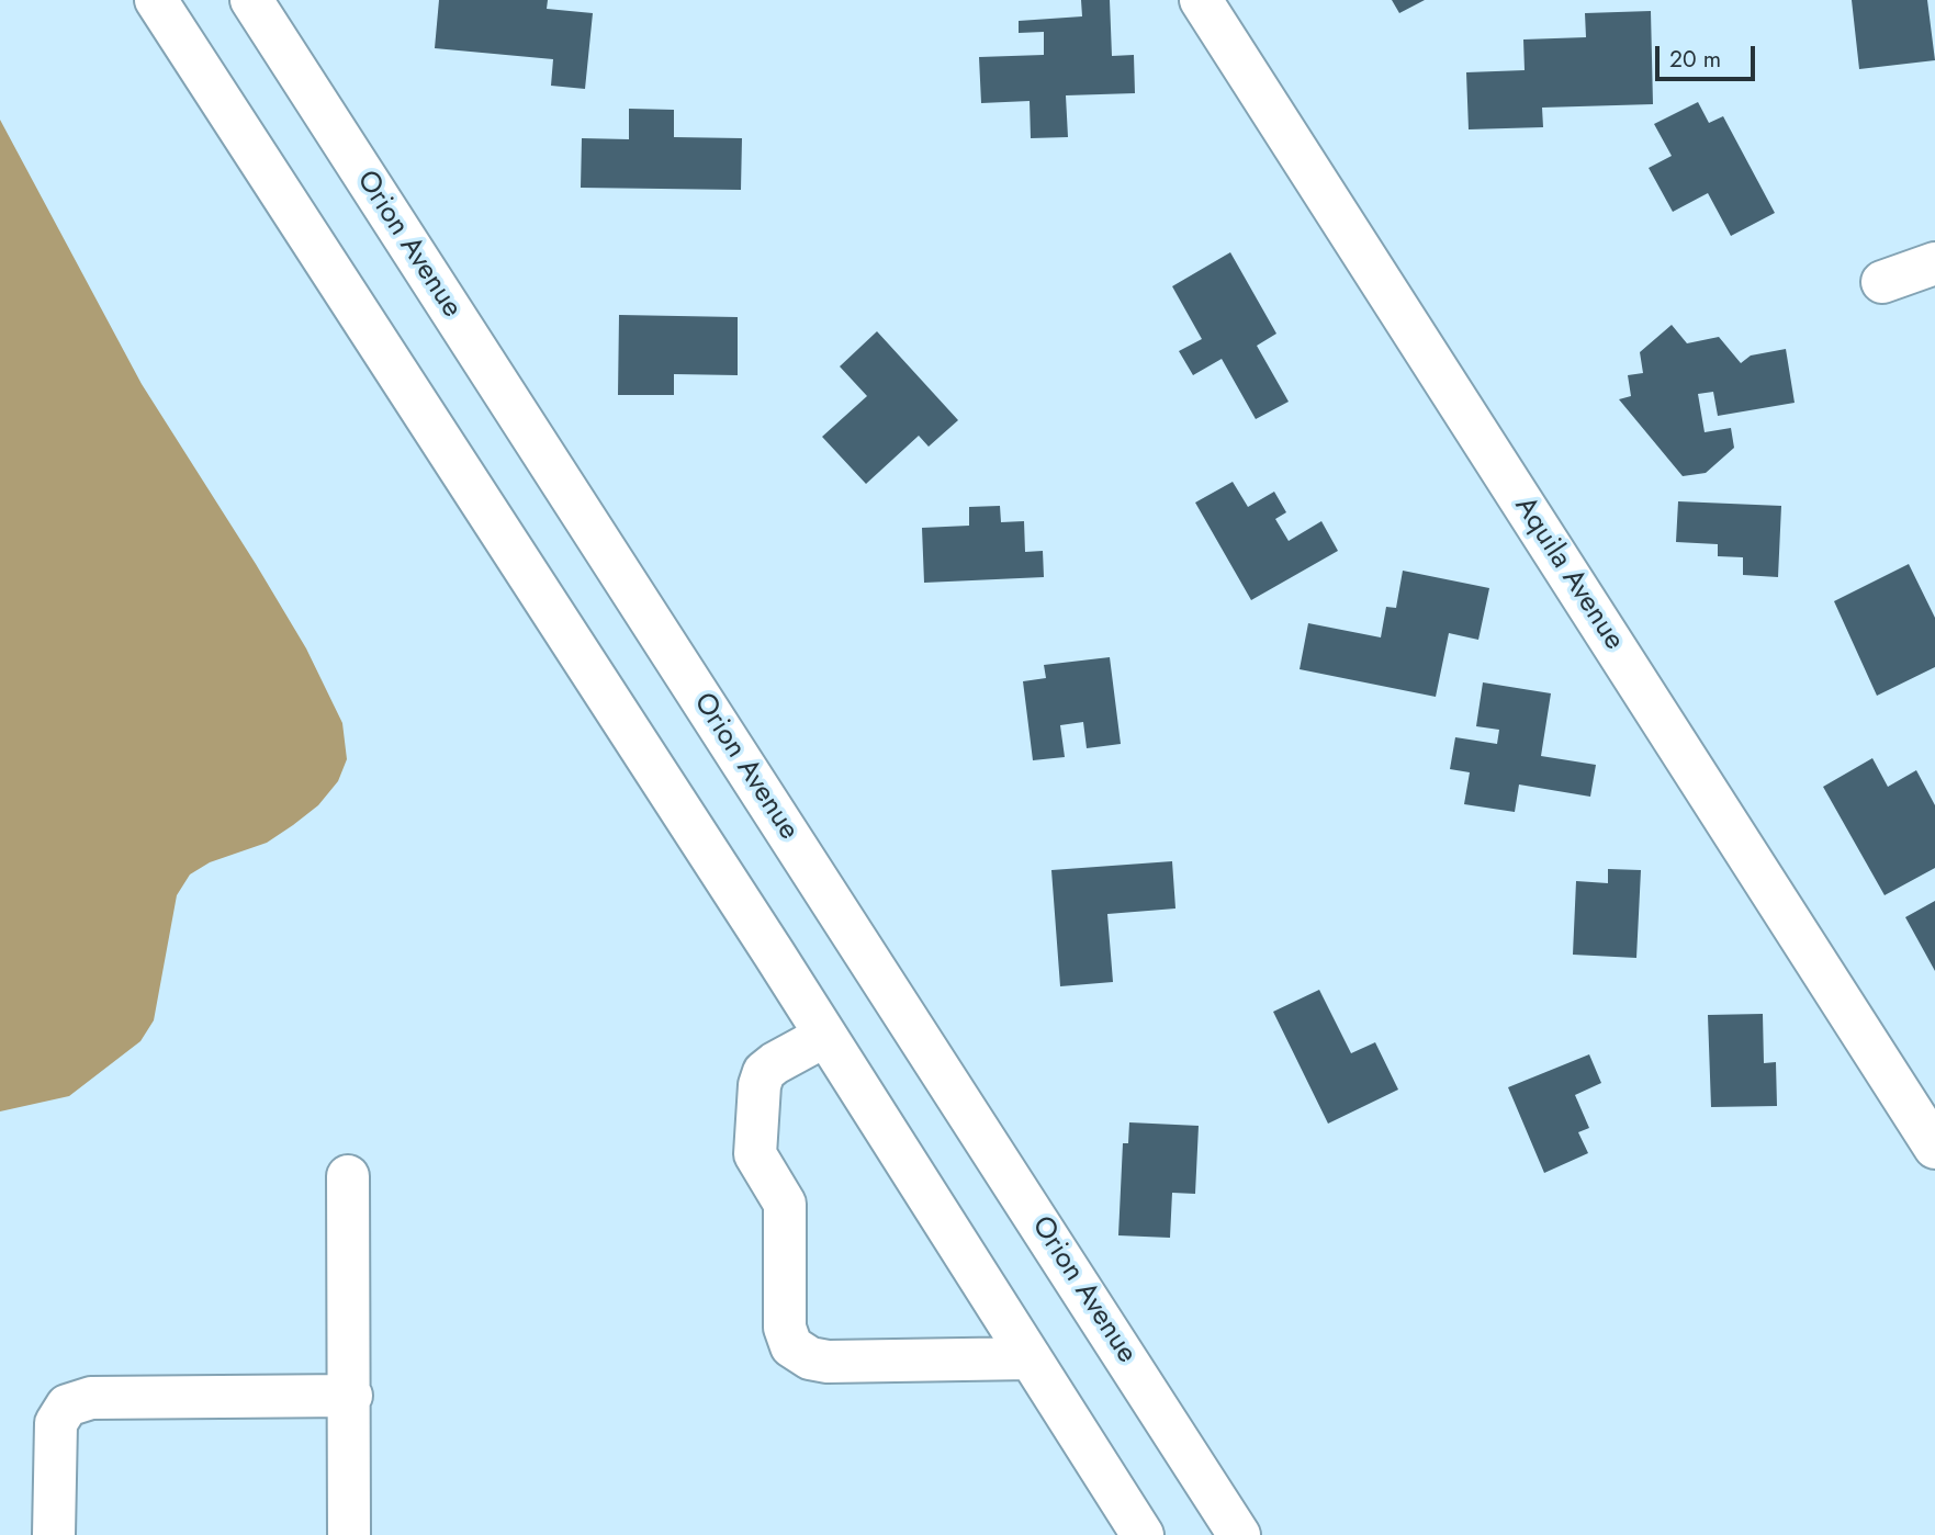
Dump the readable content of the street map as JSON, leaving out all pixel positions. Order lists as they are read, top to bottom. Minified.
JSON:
{"streets":{"street":["Orion Avenue","Aquila Avenue"]},"scale_bar":"20 m"}
